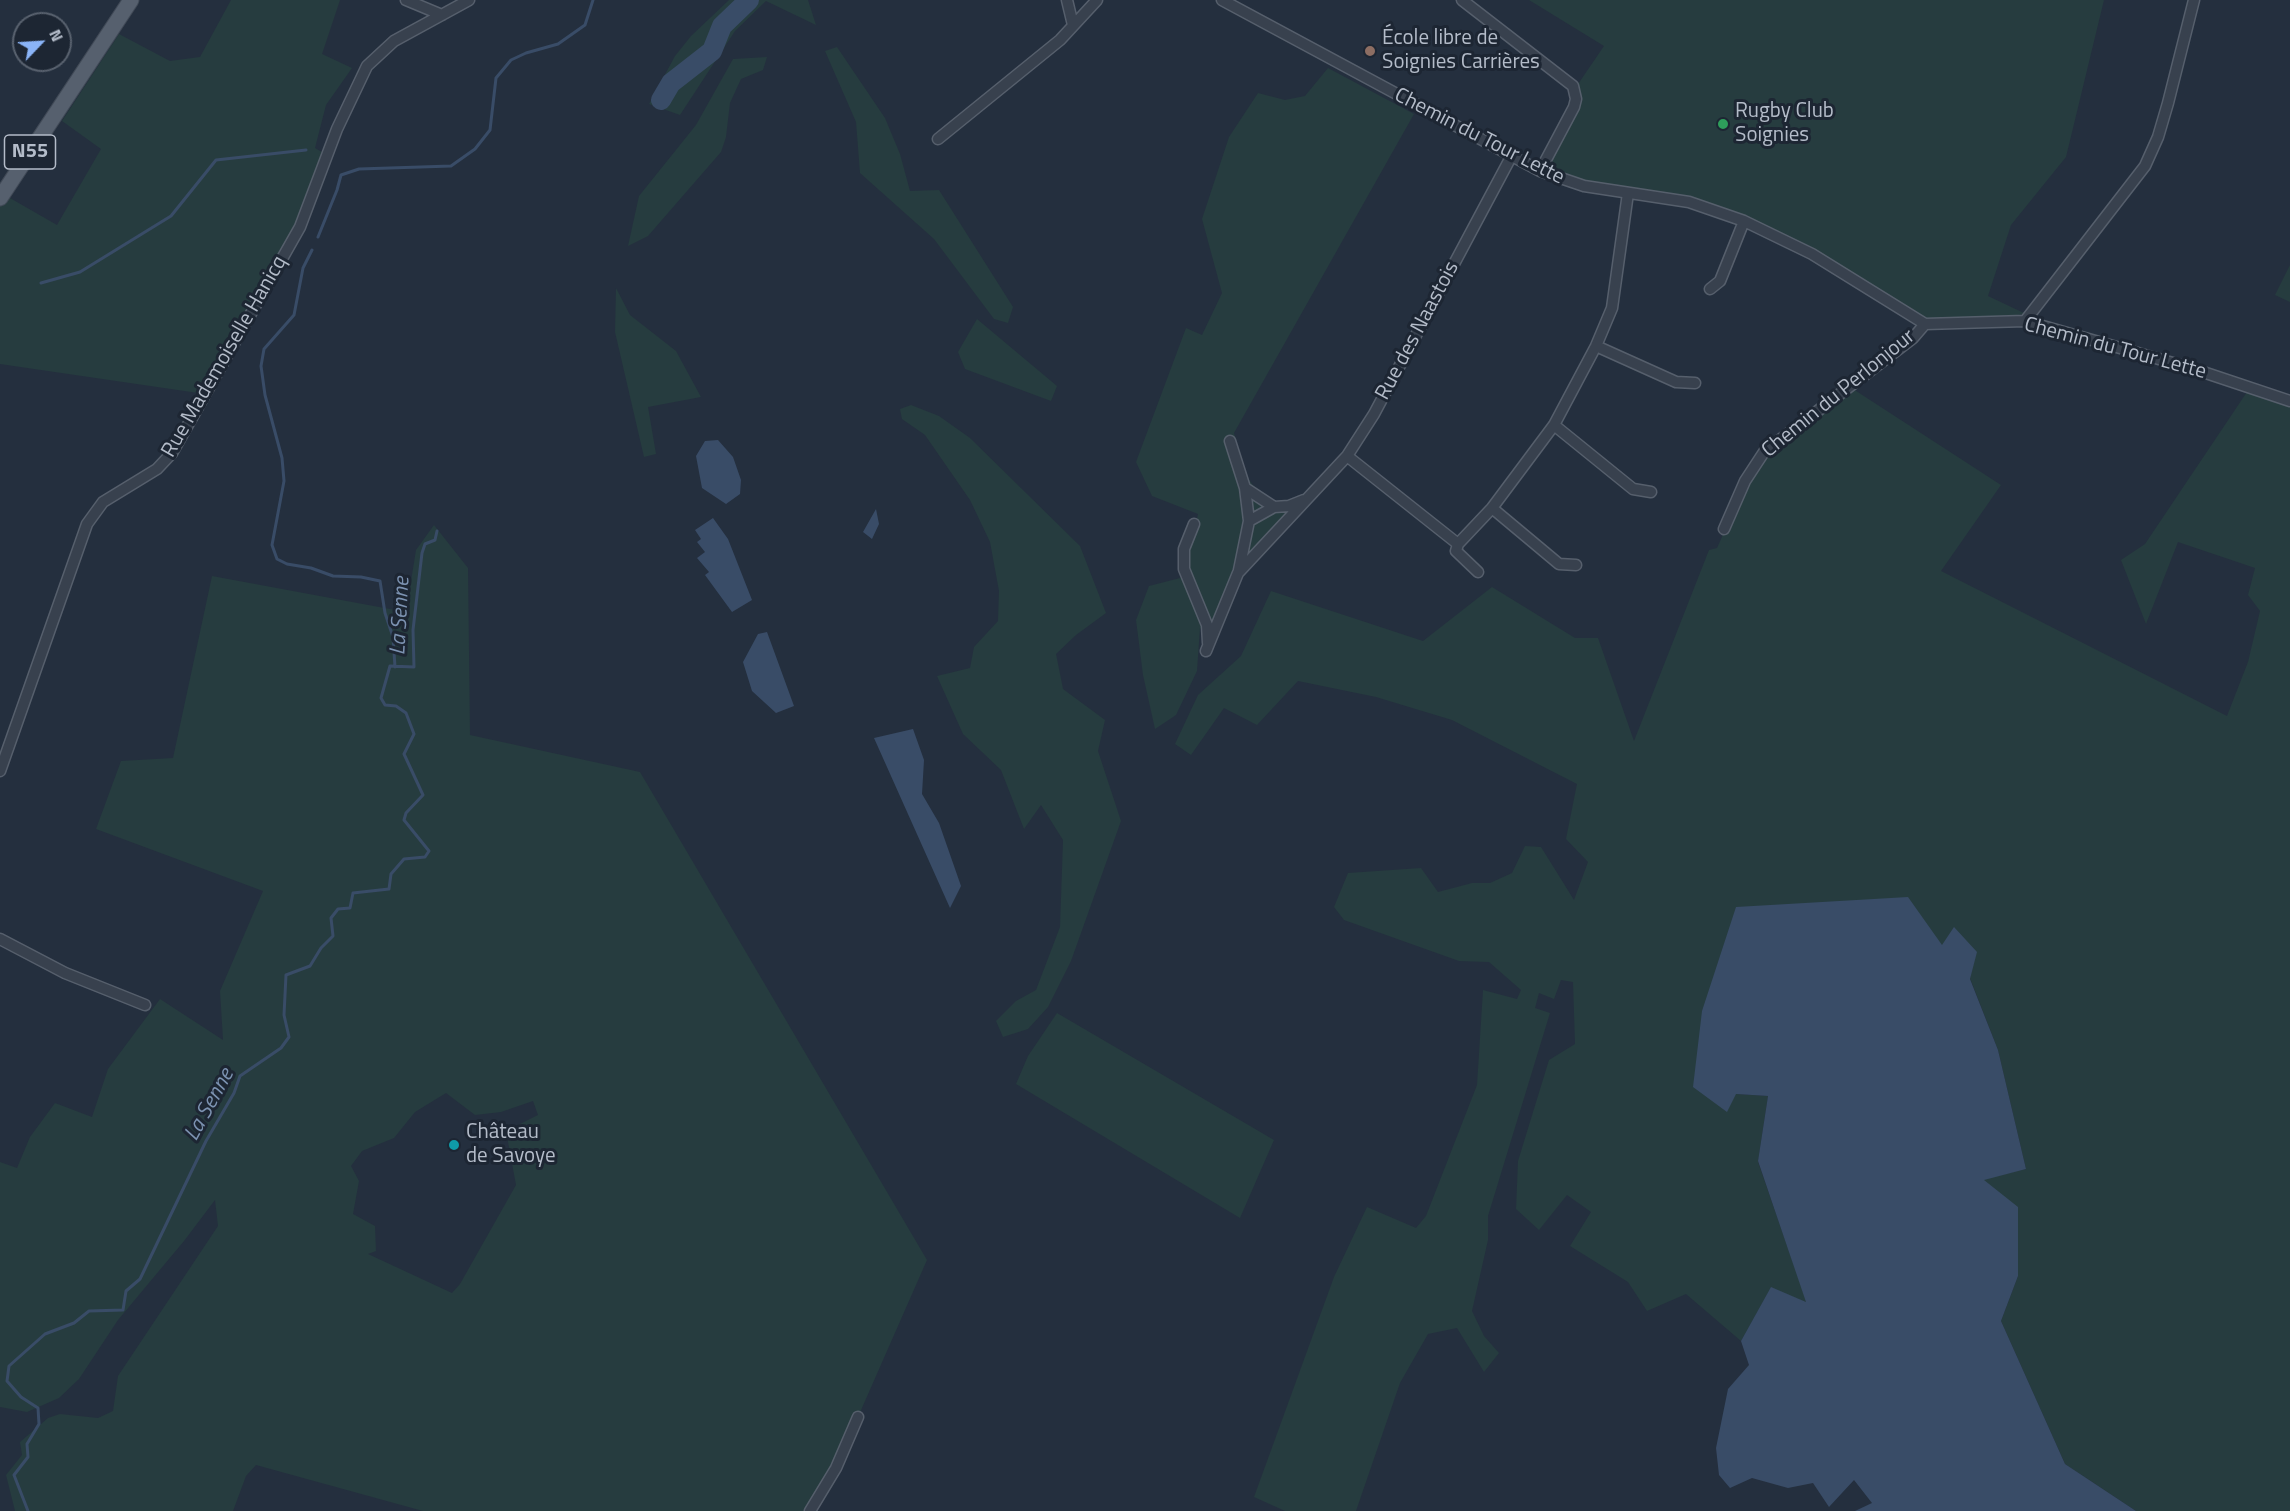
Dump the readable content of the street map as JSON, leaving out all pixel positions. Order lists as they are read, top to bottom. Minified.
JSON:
{"streets":{"main road":["N55"],"street":["Chemin du Tour Lette","Rue des Naastois","Rue Mademoiselle Hanicq","Chemin du Perlonjour"]},"crossings":[["Chemin du Tour Lette","Rue des Naastois"],["Chemin du Tour Lette","Chemin du Perlonjour"]],"water":["La Senne"],"places":["École libre de Soignies Carrières","Rugby Club Soignies","Château de Savoye"],"north":"top right"}
